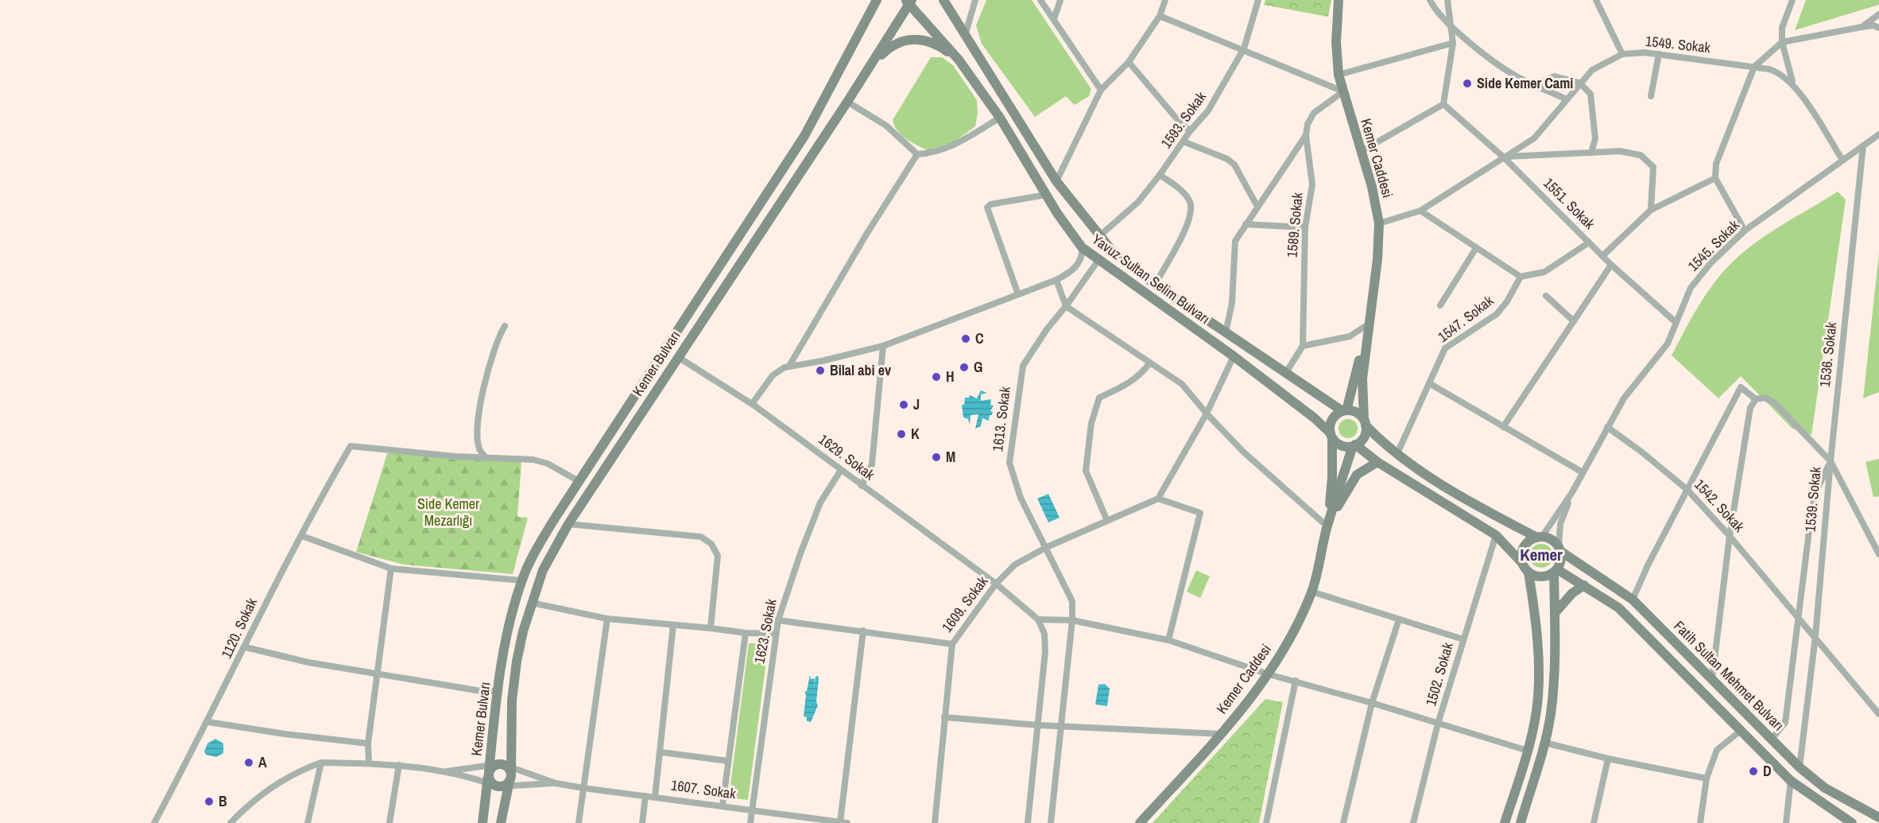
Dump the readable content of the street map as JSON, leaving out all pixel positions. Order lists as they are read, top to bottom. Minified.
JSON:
{"streets":{"main road":["Kemer Caddesi","Yavuz Sultan Selim Bulvarı","Kemer Bulvarı","Fatih Sultan Mehmet Bulvarı"],"street":["1549. Sokak","1593. Sokak","1551. Sokak","1589. Sokak","1545. Sokak","1547. Sokak","1536. Sokak","1613. Sokak","1629. Sokak","1539. Sokak","1542. Sokak","1609. Sokak","1120. Sokak","1623. Sokak","1502. Sokak","1607. Sokak"]},"crossings":[["1549. Sokak","Kemer Caddesi"],["1549. Sokak","1551. Sokak"],["1549. Sokak","1545. Sokak"],["1593. Sokak","Yavuz Sultan Selim Bulvarı"],["Kemer Caddesi","1589. Sokak"],["Kemer Caddesi","Yavuz Sultan Selim Bulvarı"],["1551. Sokak","1545. Sokak"],["1545. Sokak","1536. Sokak"],["1545. Sokak","1542. Sokak"],["Yavuz Sultan Selim Bulvarı","Kemer Bulvarı"],["Yavuz Sultan Selim Bulvarı","1613. Sokak"],["1536. Sokak","1539. Sokak"],["Kemer Bulvarı","1629. Sokak"],["Kemer Bulvarı","1607. Sokak"],["1613. Sokak","1609. Sokak"],["1629. Sokak","1609. Sokak"],["1629. Sokak","1623. Sokak"],["1539. Sokak","1542. Sokak"],["1539. Sokak","Fatih Sultan Mehmet Bulvarı"],["1623. Sokak","1607. Sokak"]],"districts":["Kemer"],"parks":["Side Kemer Mezarlığı"],"places":["Side Kemer Cami","C","G","Bilal abi ev","H","J","K","M","A","D","B"]}
